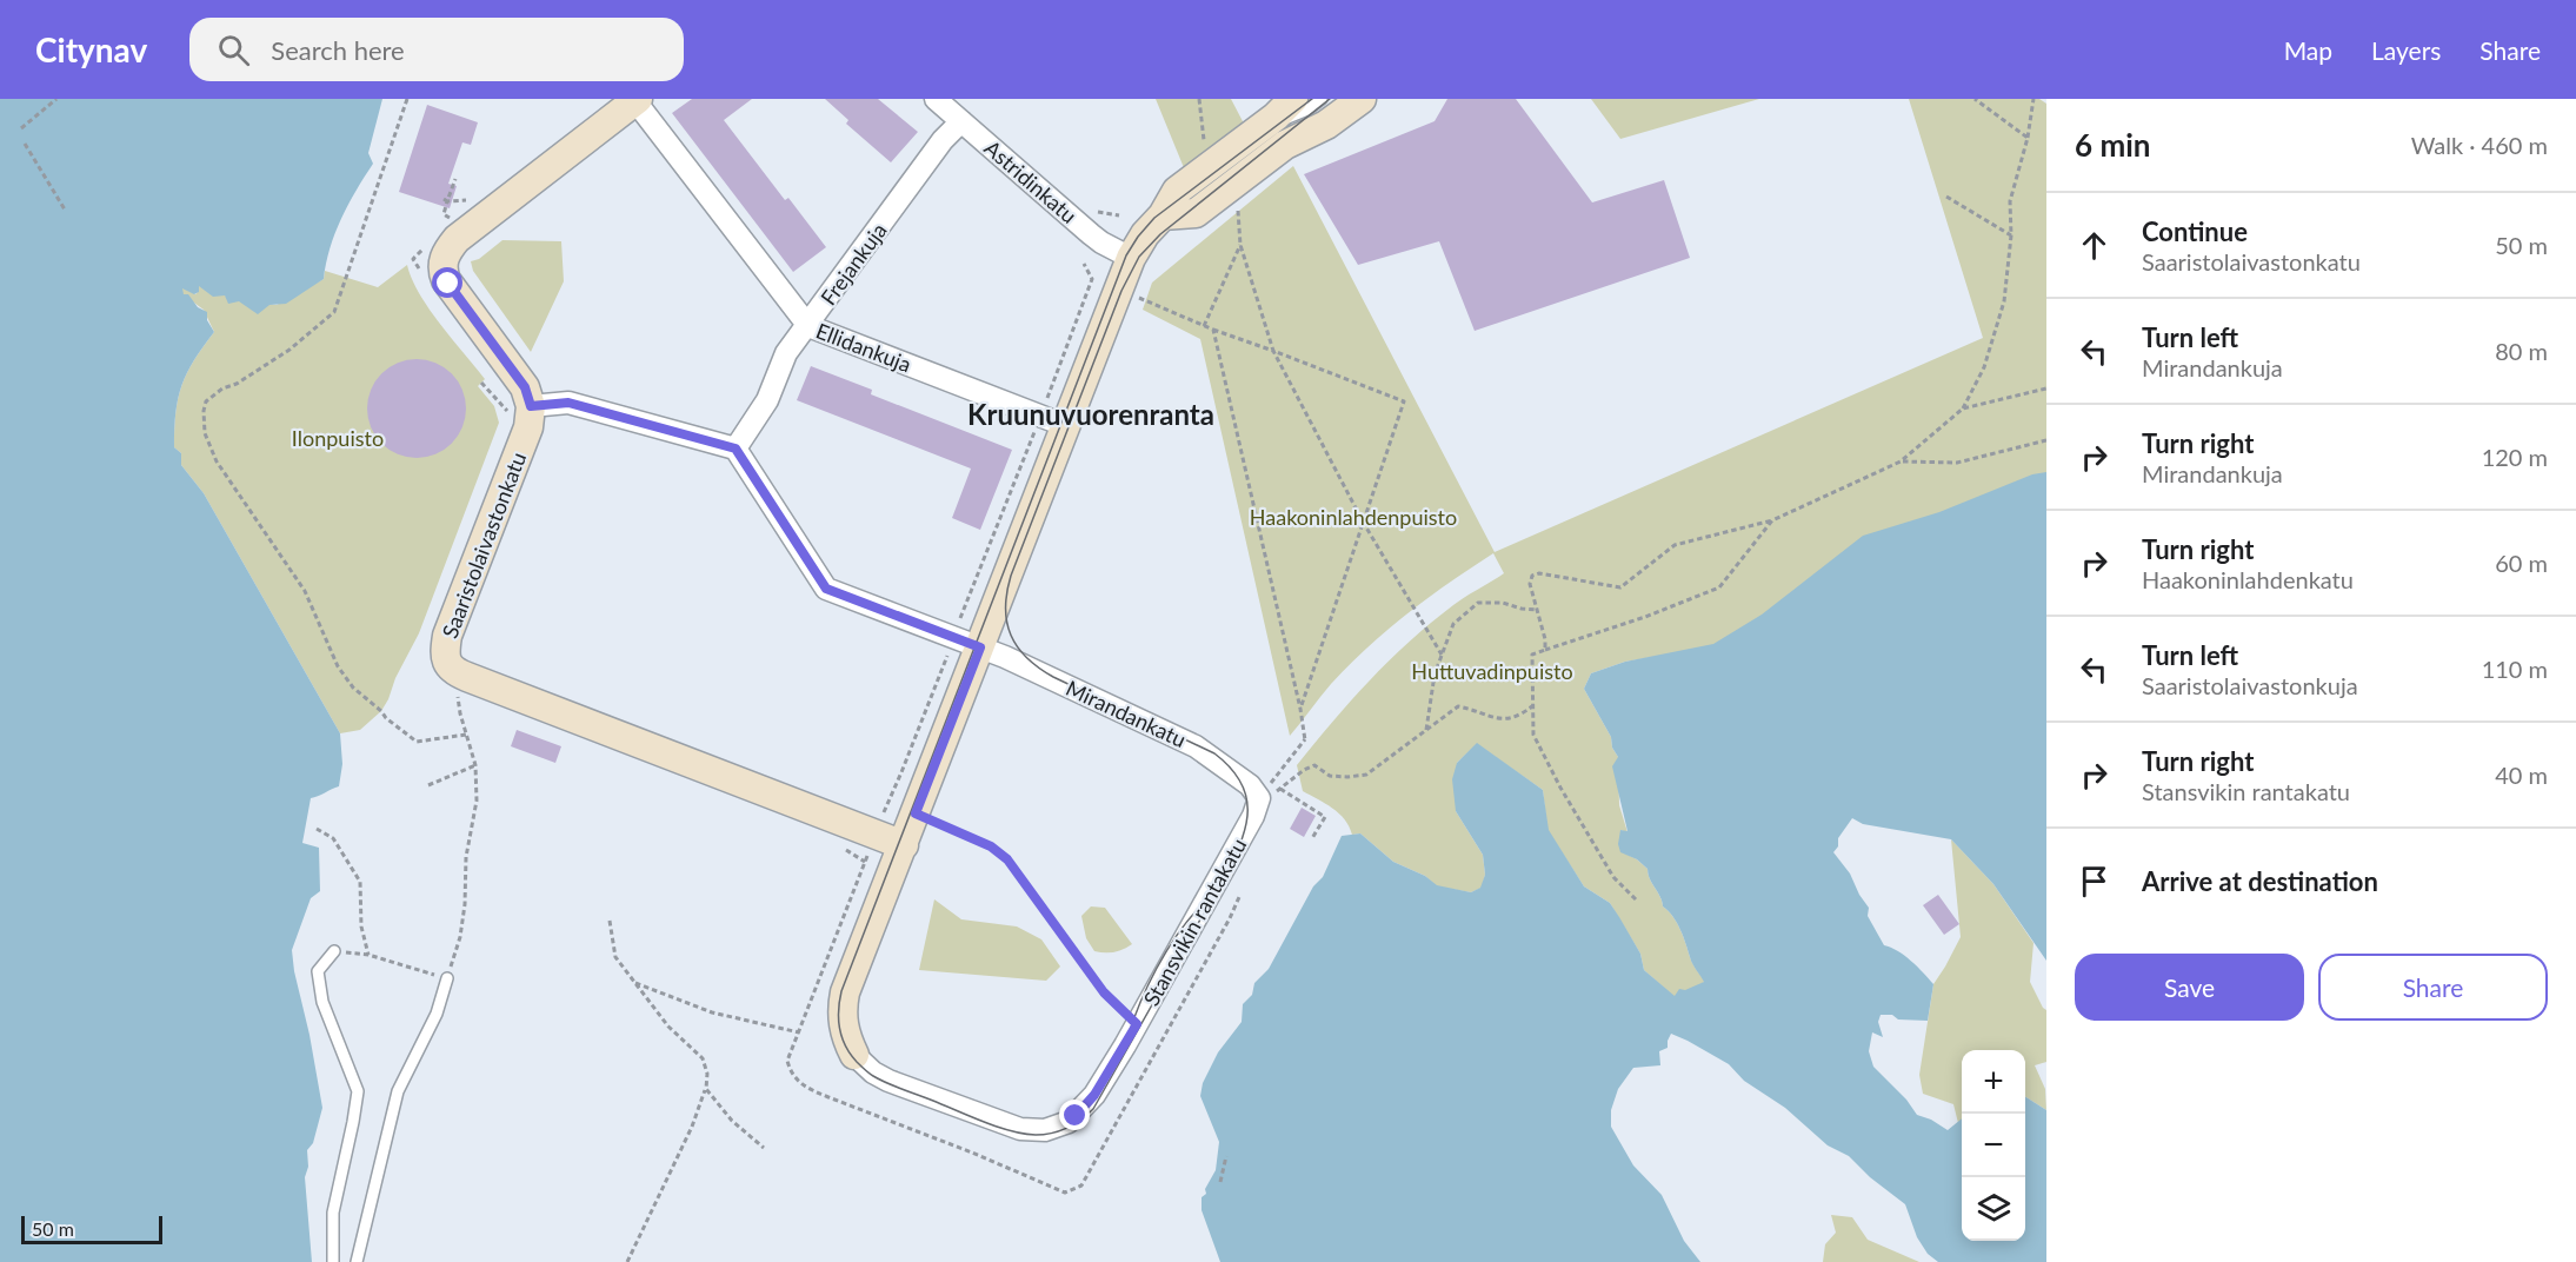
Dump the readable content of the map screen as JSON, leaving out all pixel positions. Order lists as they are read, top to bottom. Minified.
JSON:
{"streets":{"street":["Astridinkatu","Frejankuja","Ellidankuja","Saaristolaivastonkatu","Mirandankatu","Stansvikin rantakatu"]},"crossings":[["Astridinkatu","Frejankuja"],["Frejankuja","Ellidankuja"],["Frejankuja","Mirandankatu"],["Mirandankatu","Stansvikin rantakatu"]],"districts":["Kruunuvuorenranta"],"parks":["Ilonpuisto","Haakoninlahdenpuisto","Huttuvadinpuisto"],"scale_bar":"50 m","page":{"header":"Citynav","search":"Search here","nav":["Map","Layers","Share"],"heading":["6 min","Walk · 460 m"],"list":[["Continue","Saaristolaivastonkatu","50 m"],["Turn left","Mirandankuja","80 m"],["Turn right","Mirandankuja","120 m"],["Turn right","Haakoninlahdenkatu","60 m"],["Turn left","Saaristolaivastonkuja","110 m"],["Turn right","Stansvikin rantakatu","40 m"],"Arrive at destination"],"buttons":["Save","Share"],"map_buttons":["+","−"],"scale":"50 m"}}
